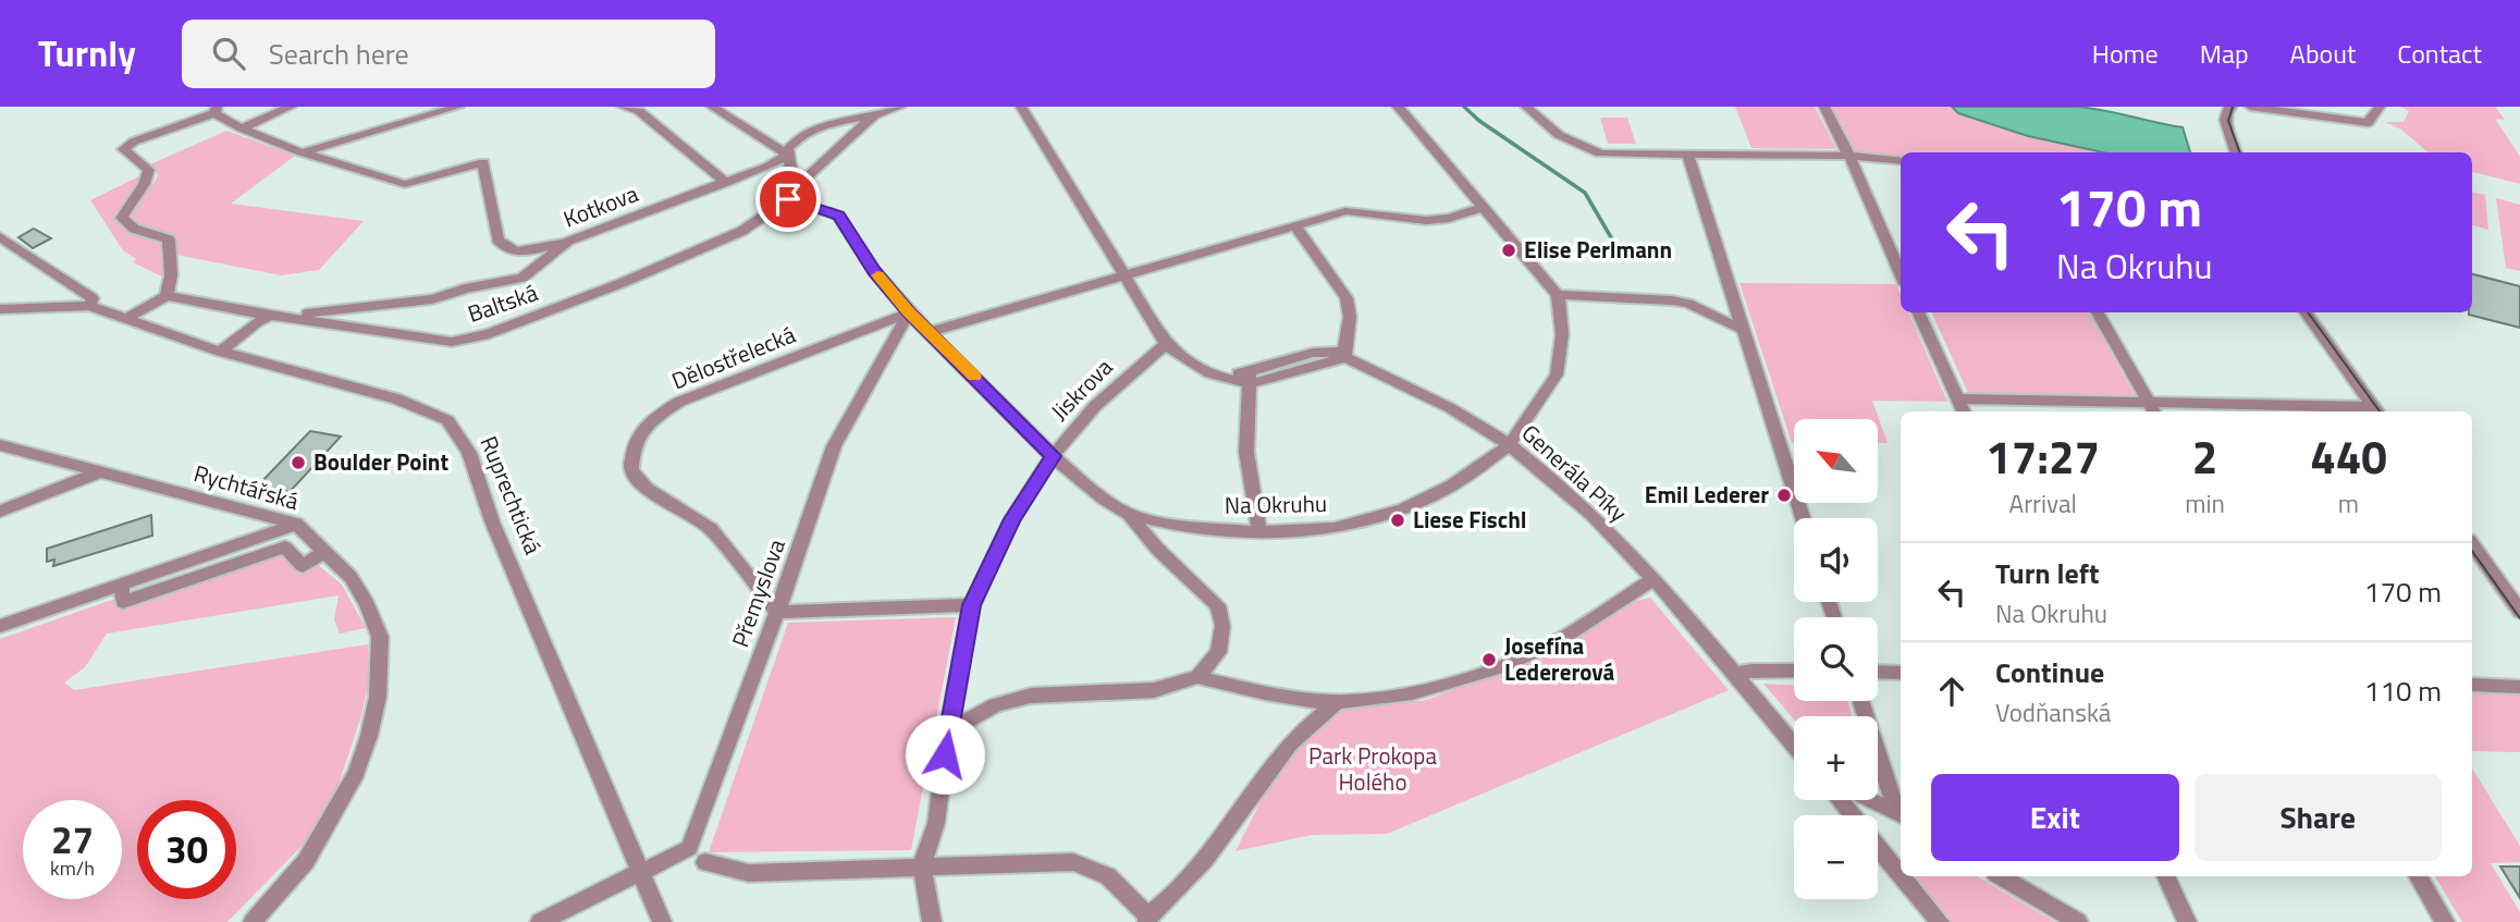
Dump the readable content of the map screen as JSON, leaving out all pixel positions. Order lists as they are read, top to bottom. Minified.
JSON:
{"streets":{"street":["Kotkova","Baltská","Dělostřelecká","Jiskrova","Generála Píky","Rychtářská","Ruprechtická","Na Okruhu","Přemyslova"]},"crossings":[["Kotkova","Baltská"],["Baltská","Na Okruhu"],["Dělostřelecká","Na Okruhu"],["Dělostřelecká","Přemyslova"],["Jiskrova","Na Okruhu"],["Generála Píky","Na Okruhu"],["Ruprechtická","Přemyslova"],["Na Okruhu","Přemyslova"]],"parks":["Park Prokopa Holého"],"places":["Elise Perlmann","Boulder Point","Emil Lederer","Liese Fischl","Josefína Ledererová"],"north":"top left","page":{"header":"Turnly","search":"Search here","nav":["Home","Map","About","Contact"],"turn":["170 m","Na Okruhu"],"eta":["17:27","Arrival","2","min","440","m"],"map_buttons":["+","−"],"list":[{"name":"Turn left","note":"Na Okruhu","value":"170 m"},{"name":"Continue","note":"Vodňanská","value":"110 m"}],"buttons":["Exit","Share"],"speed":"27 km/h","limit":"30"}}
